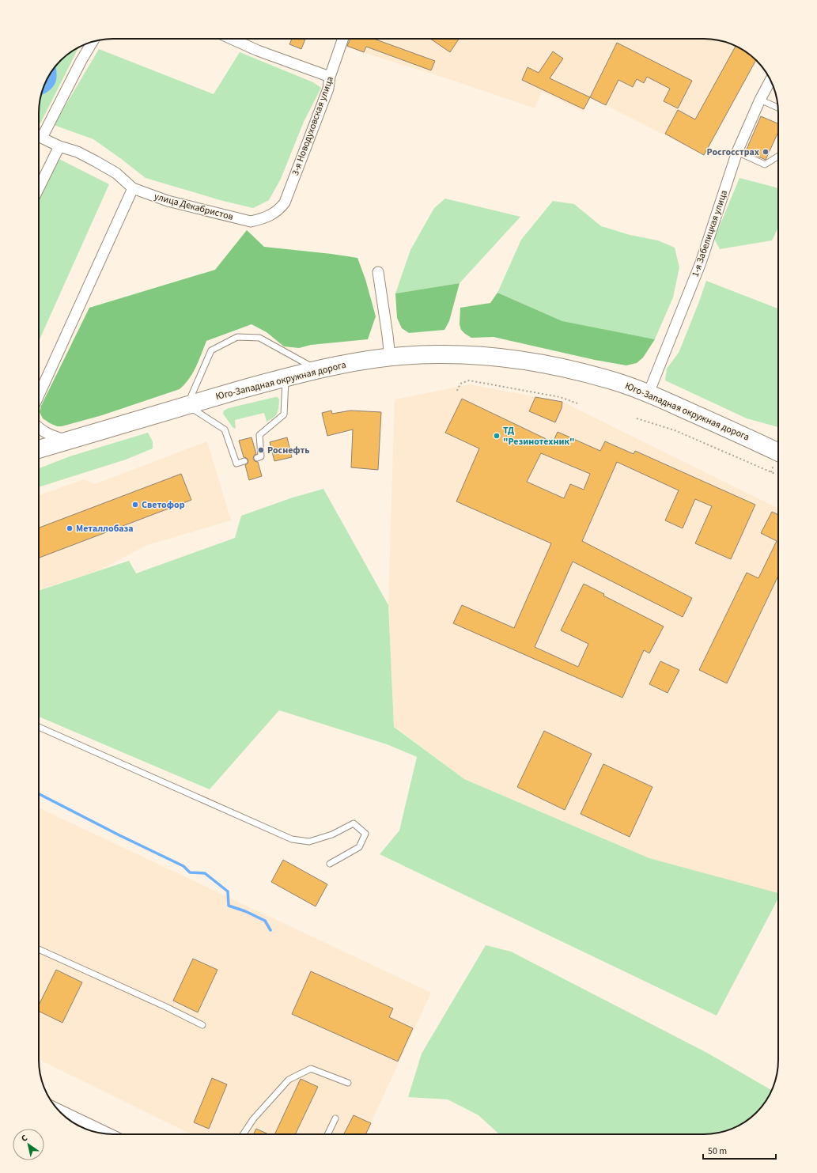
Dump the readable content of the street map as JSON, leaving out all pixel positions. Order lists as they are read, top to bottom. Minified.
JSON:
{"streets":{"highway":["Юго-Западная окружная дорога"],"street":["3-я Новодуховская улица","улица Декабристов","1-я Забелицкая улица"]},"crossings":[["3-я Новодуховская улица","улица Декабристов"],["1-я Забелицкая улица","Юго-Западная окружная дорога"]],"places":["Росгосстрах","ТД \"Резинотехник\"","Роснефть","Светофор","Металлобаза"],"scale_bar":"50 m","north":"top left"}
